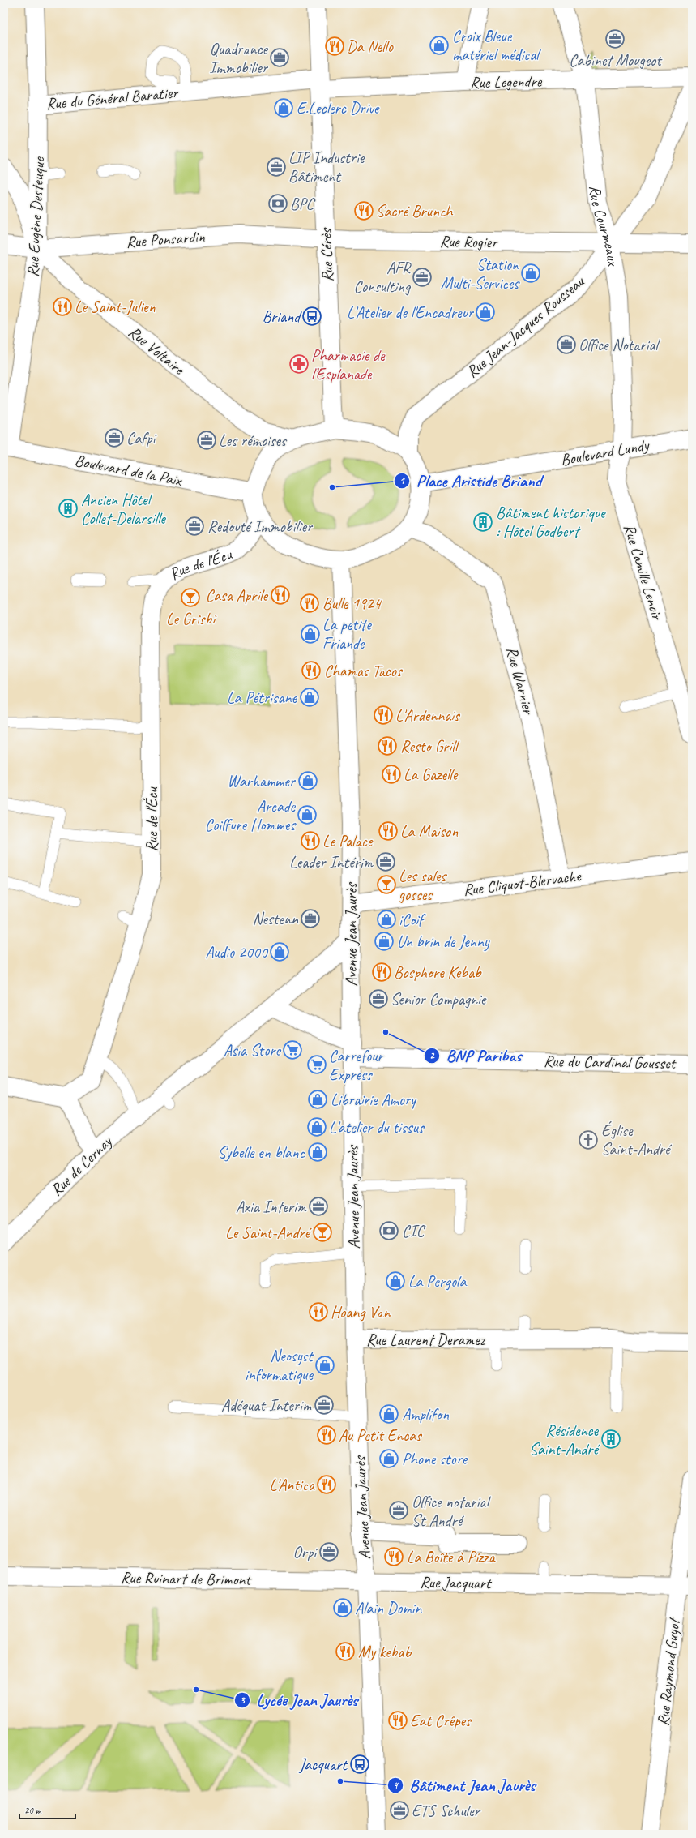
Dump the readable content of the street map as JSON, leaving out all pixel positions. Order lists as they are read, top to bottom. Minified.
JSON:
{"streets":{"street":["Rue Legendre","Rue du Général Baratier","Rue Eugène Desteuque","Rue Courmeaux","Rue Ponsardin","Rue Rogier","Rue Cérès","Rue Jean-Jacques Rousseau","Rue Voltaire","Boulevard Lundy","Boulevard de la Paix","Rue de l'Écu","Rue Camille Lenoir","Rue Warnier","Rue Cliquot-Blervache","Avenue Jean Jaurès","Rue du Cardinal Gousset","Rue de Cernay","Rue Laurent Deramez","Rue Ruinart de Brimont","Rue Jacquart","Rue Raymond Guyot"]},"crossings":[["Rue Legendre","Rue du Général Baratier"],["Rue Legendre","Rue Courmeaux"],["Rue Legendre","Rue Cérès"],["Rue du Général Baratier","Rue Eugène Desteuque"],["Rue du Général Baratier","Rue Cérès"],["Rue Eugène Desteuque","Rue Ponsardin"],["Rue Eugène Desteuque","Rue Voltaire"],["Rue Eugène Desteuque","Boulevard de la Paix"],["Rue Courmeaux","Rue Rogier"],["Rue Courmeaux","Rue Jean-Jacques Rousseau"],["Rue Courmeaux","Boulevard Lundy"],["Rue Courmeaux","Rue Camille Lenoir"],["Rue Ponsardin","Rue Rogier"],["Rue Ponsardin","Rue Cérès"],["Rue Ponsardin","Rue Voltaire"],["Rue Rogier","Rue Cérès"],["Rue Rogier","Rue Jean-Jacques Rousseau"],["Boulevard Lundy","Rue Camille Lenoir"],["Rue Warnier","Rue Cliquot-Blervache"],["Rue Cliquot-Blervache","Avenue Jean Jaurès"],["Avenue Jean Jaurès","Rue du Cardinal Gousset"],["Avenue Jean Jaurès","Rue de Cernay"],["Avenue Jean Jaurès","Rue Laurent Deramez"],["Avenue Jean Jaurès","Rue Ruinart de Brimont"],["Avenue Jean Jaurès","Rue Jacquart"],["Rue Ruinart de Brimont","Rue Jacquart"],["Rue Jacquart","Rue Raymond Guyot"]],"places":{"office":["Cabinet Mougeot","Quadrance Immobilier","LIP Industrie Bâtiment","AFR Consulting","Office Notarial","Cafpi","Les rémoises","Redouté Immobilier","Leader Intérim","Nestenn","Senior Compagnie","Axia Interim","Adéquat Interim","Office notarial St André","Orpi","ETS Schuler"],"shop":["Croix Bleue matériel médical","E.Leclerc Drive","Station Multi-Services","L'Atelier de l'Encadreur","La petite Friande","La Pétrisane","Warhammer","Arcade Coiffure Hommes","iCoif","Un brin de Jenny","Audio 2000","Librairie Amory","L'atelier du tissus","Sybelle en blanc","La Pergola","Neosyst informatique","Amplifon","Phone store","Alain Domin"],"restaurant":["Da Nello","Sacré Brunch","Le Saint-Julien","Casa Aprile","Bulle 1924","Chamas Tacos","L'Ardennais","Resto Grill","La Gazelle","La Maison","Le Palace","Bosphore Kebab","Hoang Van","Au Petit Encas","L'Antica","La Boîte à Pizza","My kebab","Eat Crêpes"],"bank":["BPC","CIC"],"bus stop":["Briand","Jacquart"],"pharmacy":["Pharmacie de l’Esplanade"],"other":["Place Aristide Briand","BNP Paribas","Lycée Jean Jaurès","Bâtiment Jean Jaurès"],"building":["Ancien Hôtel Collet-Delarsille","Bâtiment historique : Hôtel Godbert","Résidence Saint-André"],"bar":["Le Grisbi","Les sales gosses","Le Saint-André"],"supermarket":["Asia Store","Carrefour Express"],"church":["Église Saint-André"]},"scale_bar":"20 m"}
